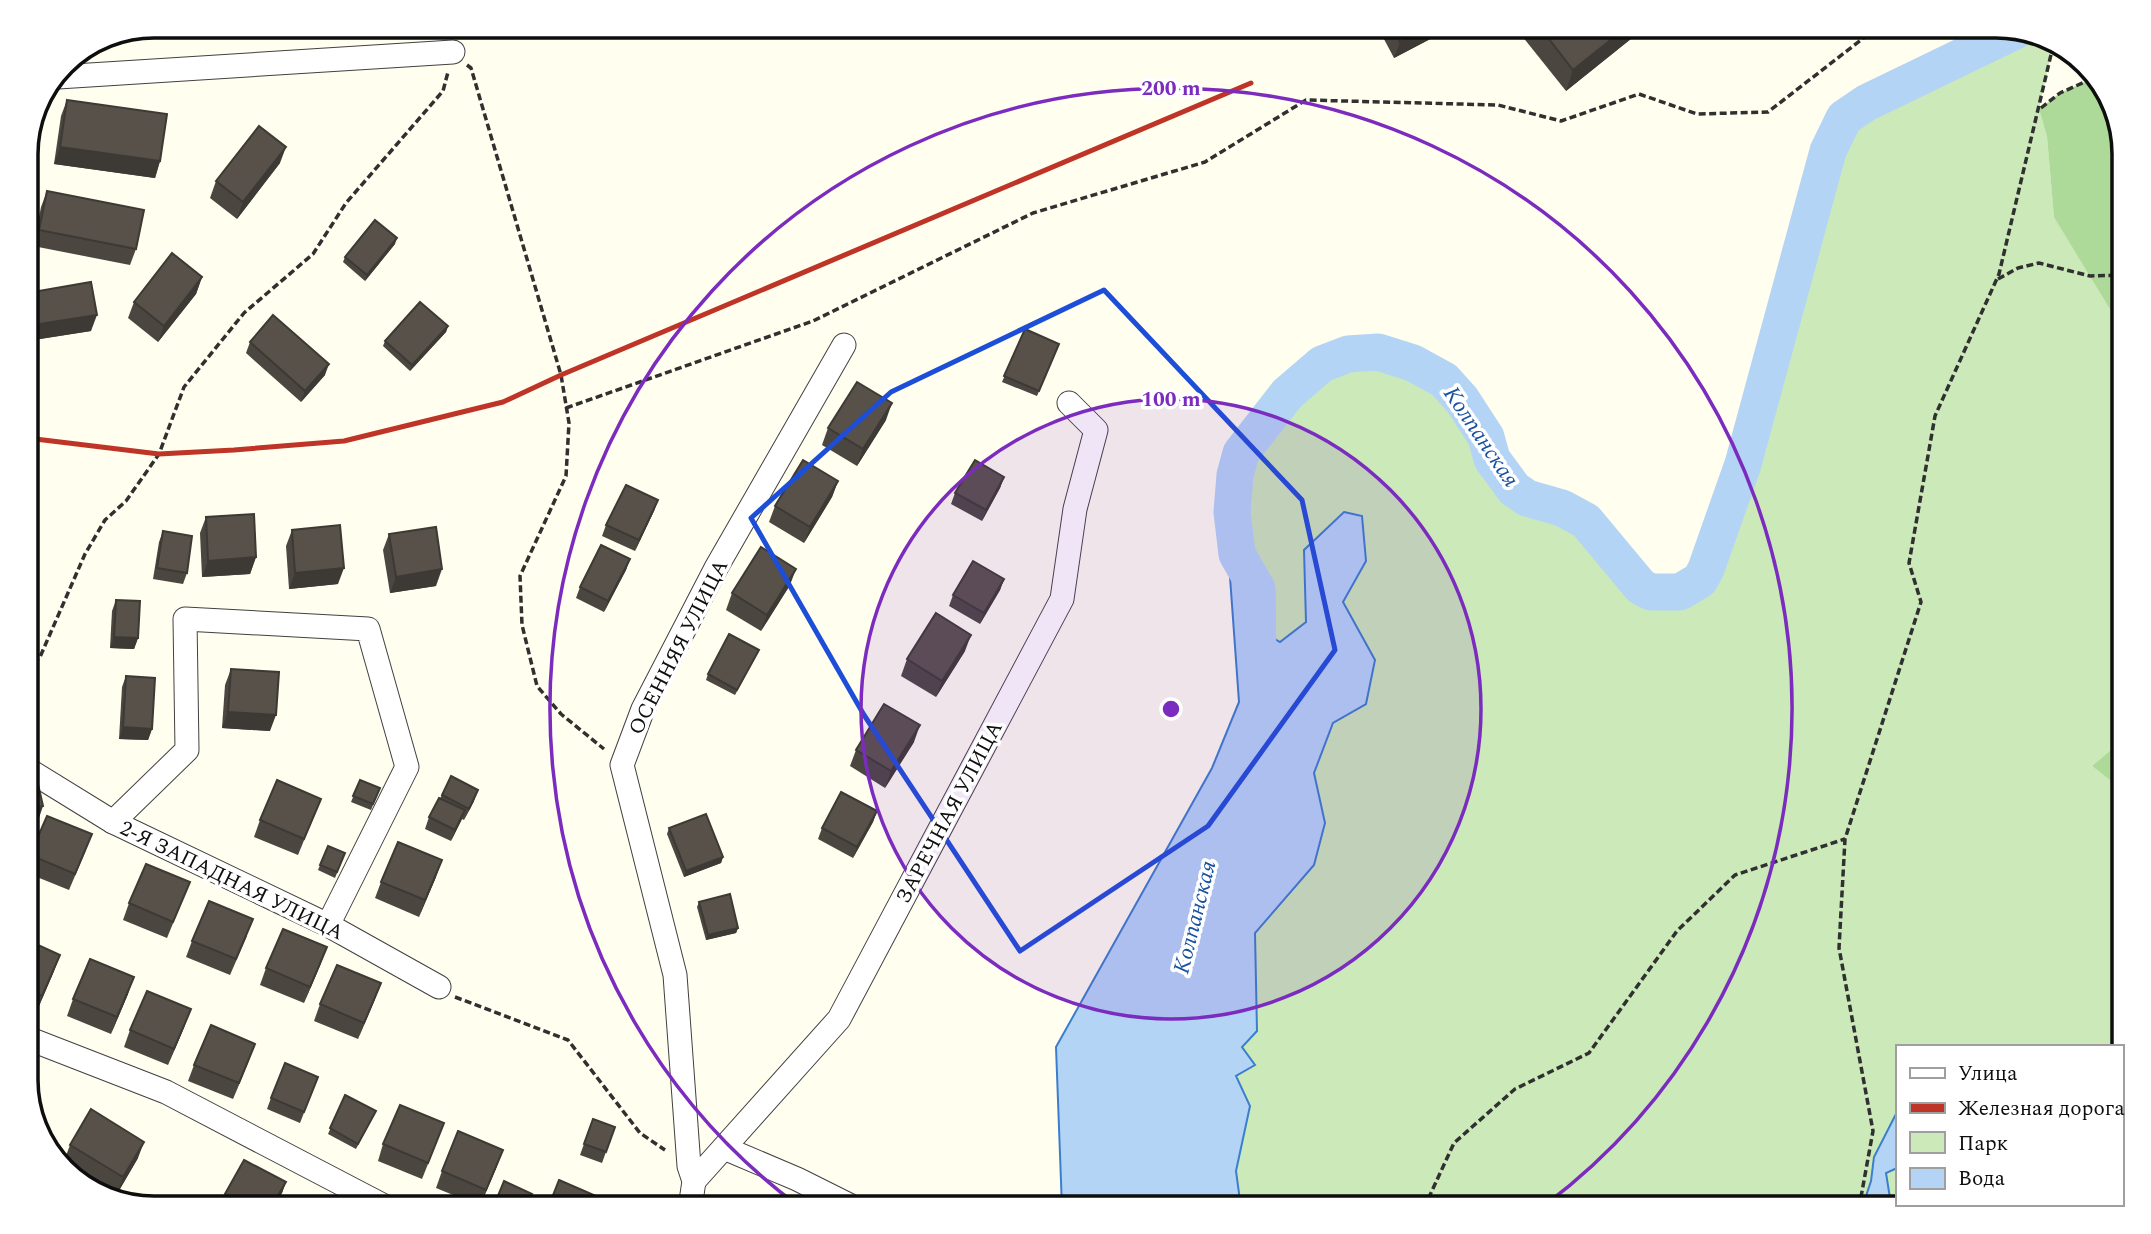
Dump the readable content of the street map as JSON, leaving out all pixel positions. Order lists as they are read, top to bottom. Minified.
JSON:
{"streets":{"street":["ОСЕННЯЯ УЛИЦА","ЗАРЕЧНАЯ УЛИЦА","2-Я ЗАПАДНАЯ УЛИЦА"]},"water":["Колпанская"],"legend":["Улица","Железная дорога","Парк","Вода"],"rings":["200 m","100 m"]}
